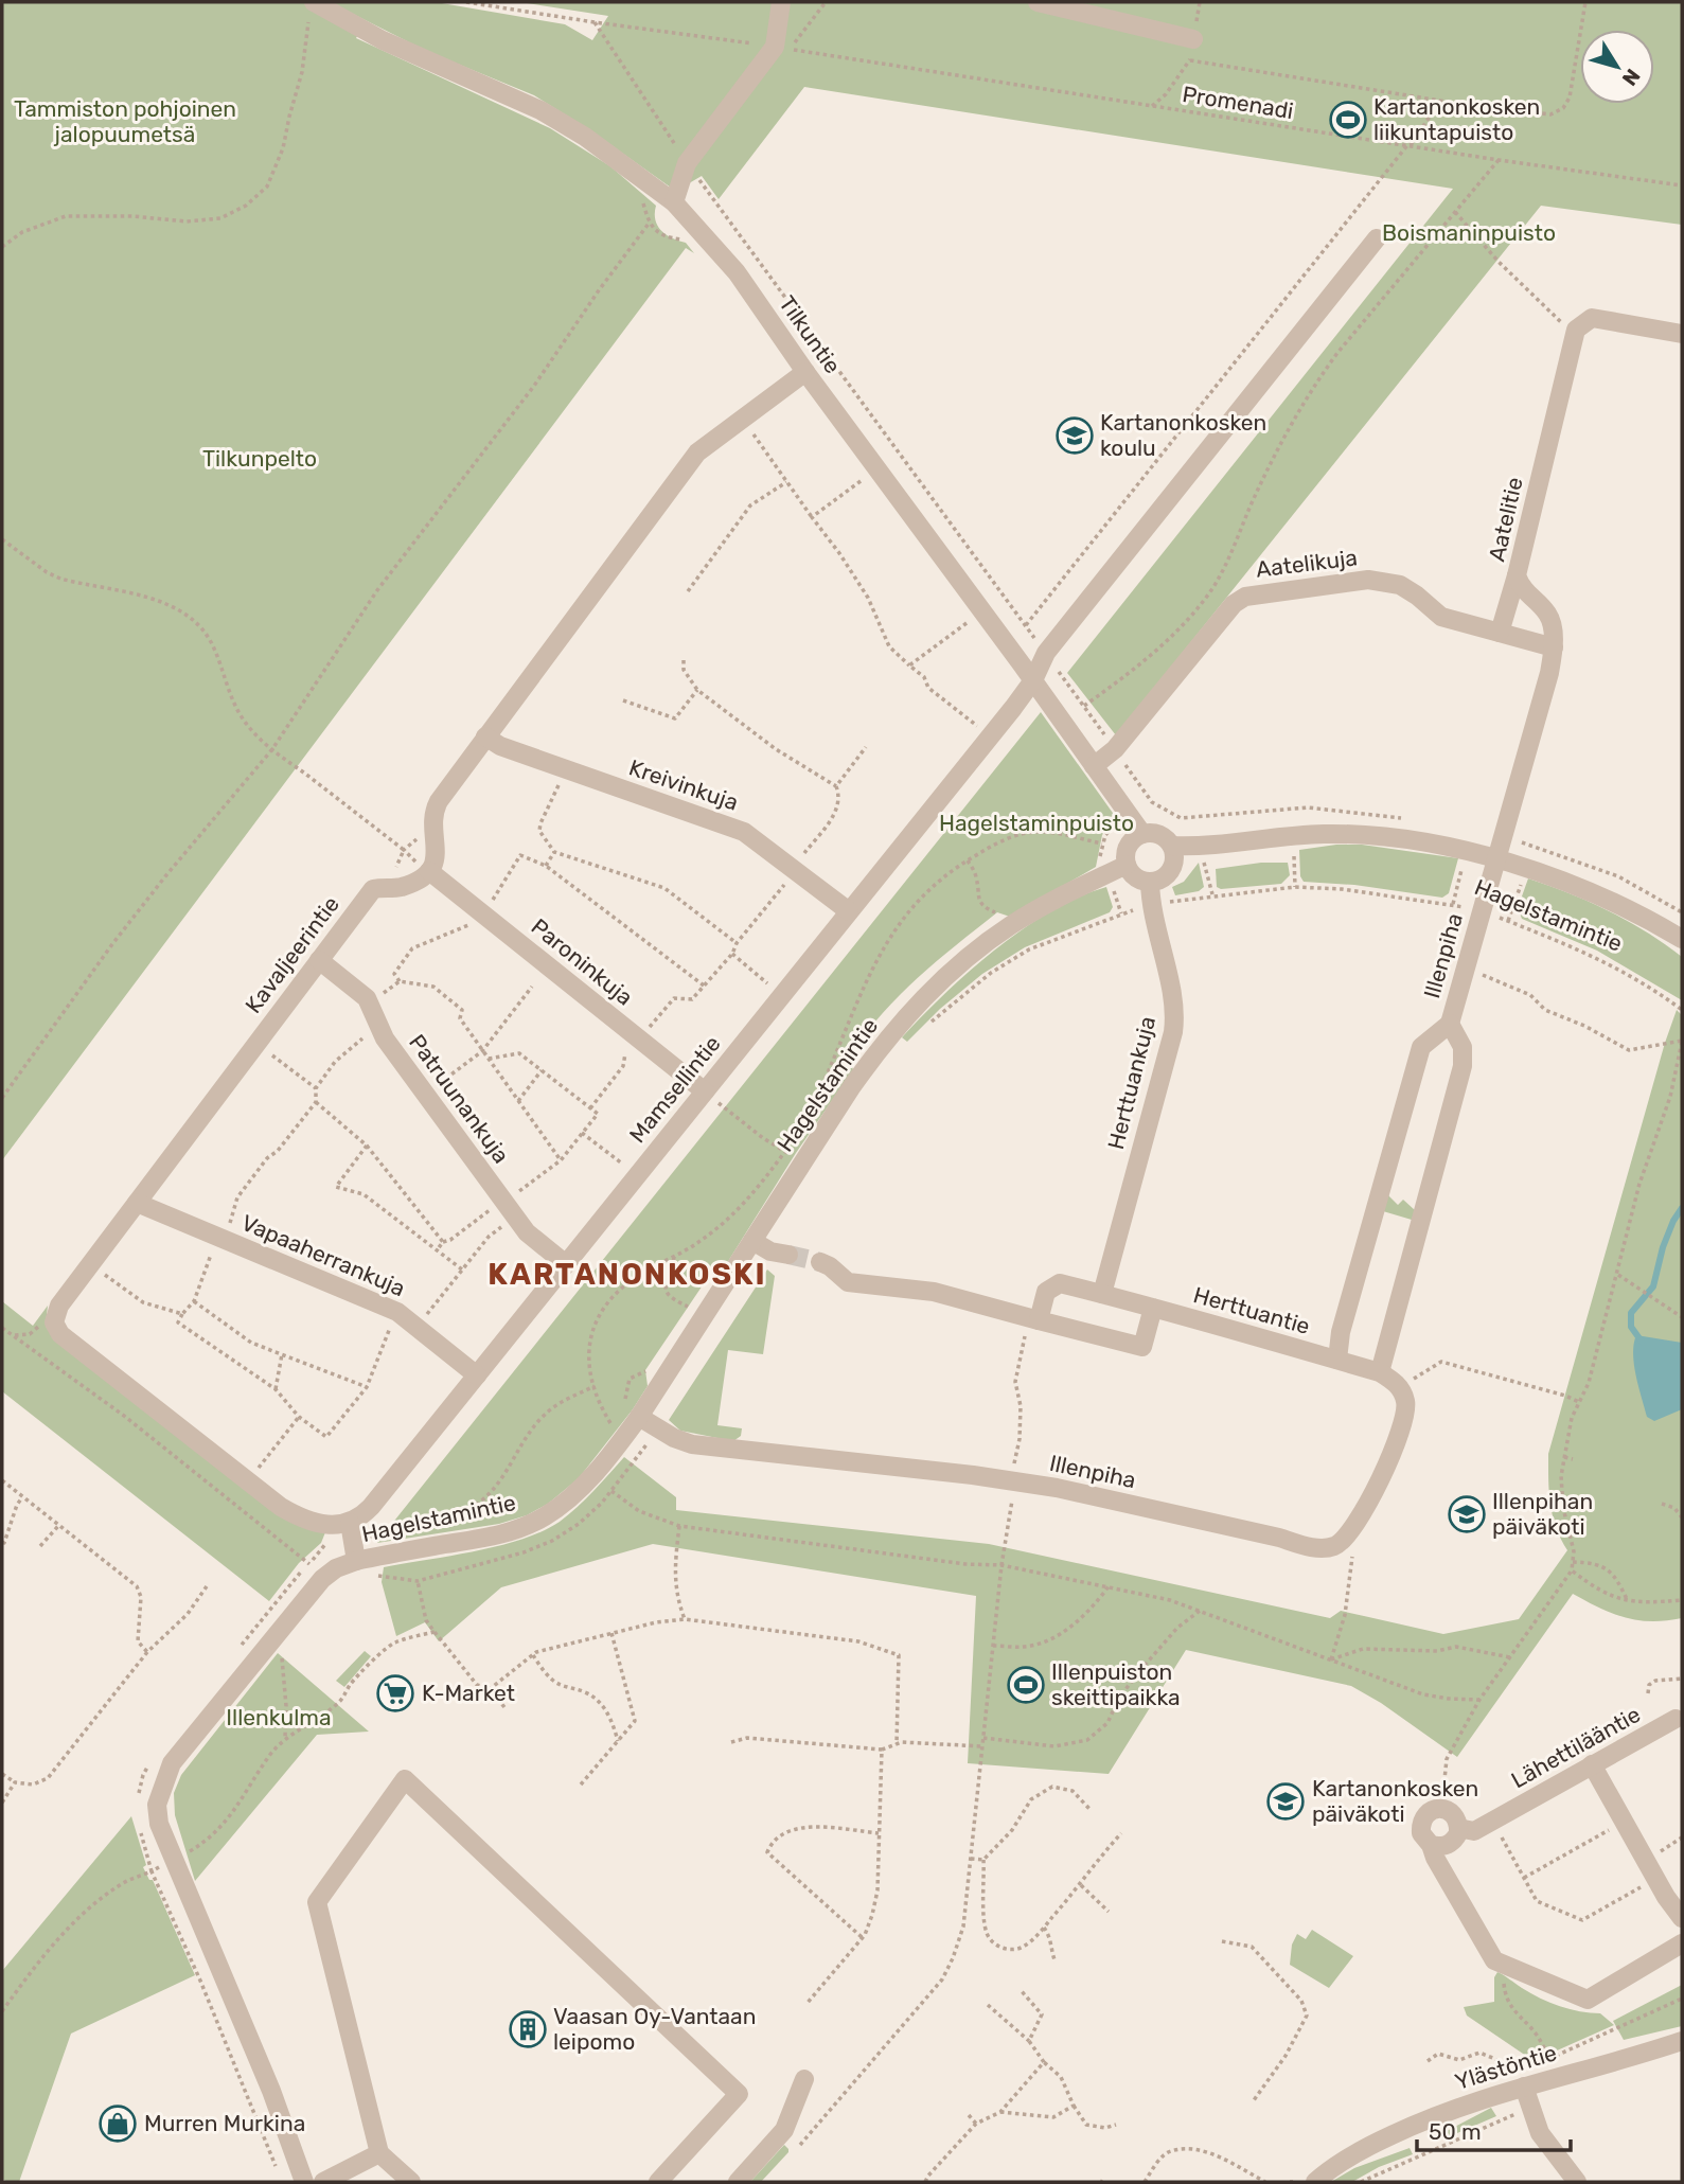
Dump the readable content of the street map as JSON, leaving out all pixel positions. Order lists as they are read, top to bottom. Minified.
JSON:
{"streets":{"street":["Tilkuntie","Aatelitie","Aatelikuja","Kreivinkuja","Hagelstamintie","Kavaljeerintie","Illenpiha","Paroninkuja","Herttuankuja","Mamsellintie","Patruunankuja","Vapaaherrankuja","Herttuantie","Lähettilääntie","Ylästöntie"],"path":["Promenadi"]},"crossings":[["Tilkuntie","Aatelikuja"],["Tilkuntie","Hagelstamintie"],["Tilkuntie","Herttuankuja"],["Tilkuntie","Mamsellintie"],["Aatelitie","Aatelikuja"],["Aatelitie","Hagelstamintie"],["Aatelitie","Illenpiha"],["Kreivinkuja","Mamsellintie"],["Hagelstamintie","Illenpiha"],["Hagelstamintie","Herttuankuja"],["Kavaljeerintie","Paroninkuja"],["Kavaljeerintie","Patruunankuja"],["Kavaljeerintie","Vapaaherrankuja"],["Illenpiha","Herttuantie"],["Paroninkuja","Mamsellintie"],["Herttuankuja","Herttuantie"],["Mamsellintie","Patruunankuja"],["Mamsellintie","Vapaaherrankuja"]],"districts":["KARTANONKOSKI"],"parks":["Tammiston pohjoinen jalopuumetsä","Boismaninpuisto","Tilkunpelto","Hagelstaminpuisto","Illenkulma"],"places":{"sports":["Kartanonkosken liikuntapuisto","Illenpuiston skeittipaikka"],"school or university":["Kartanonkosken koulu","Illenpihan päiväkoti","Kartanonkosken päiväkoti"],"supermarket":["K-Market"],"building":["Vaasan Oy-Vantaan leipomo"],"shop":["Murren Murkina"]},"scale_bar":"50 m","north":"bottom right"}
